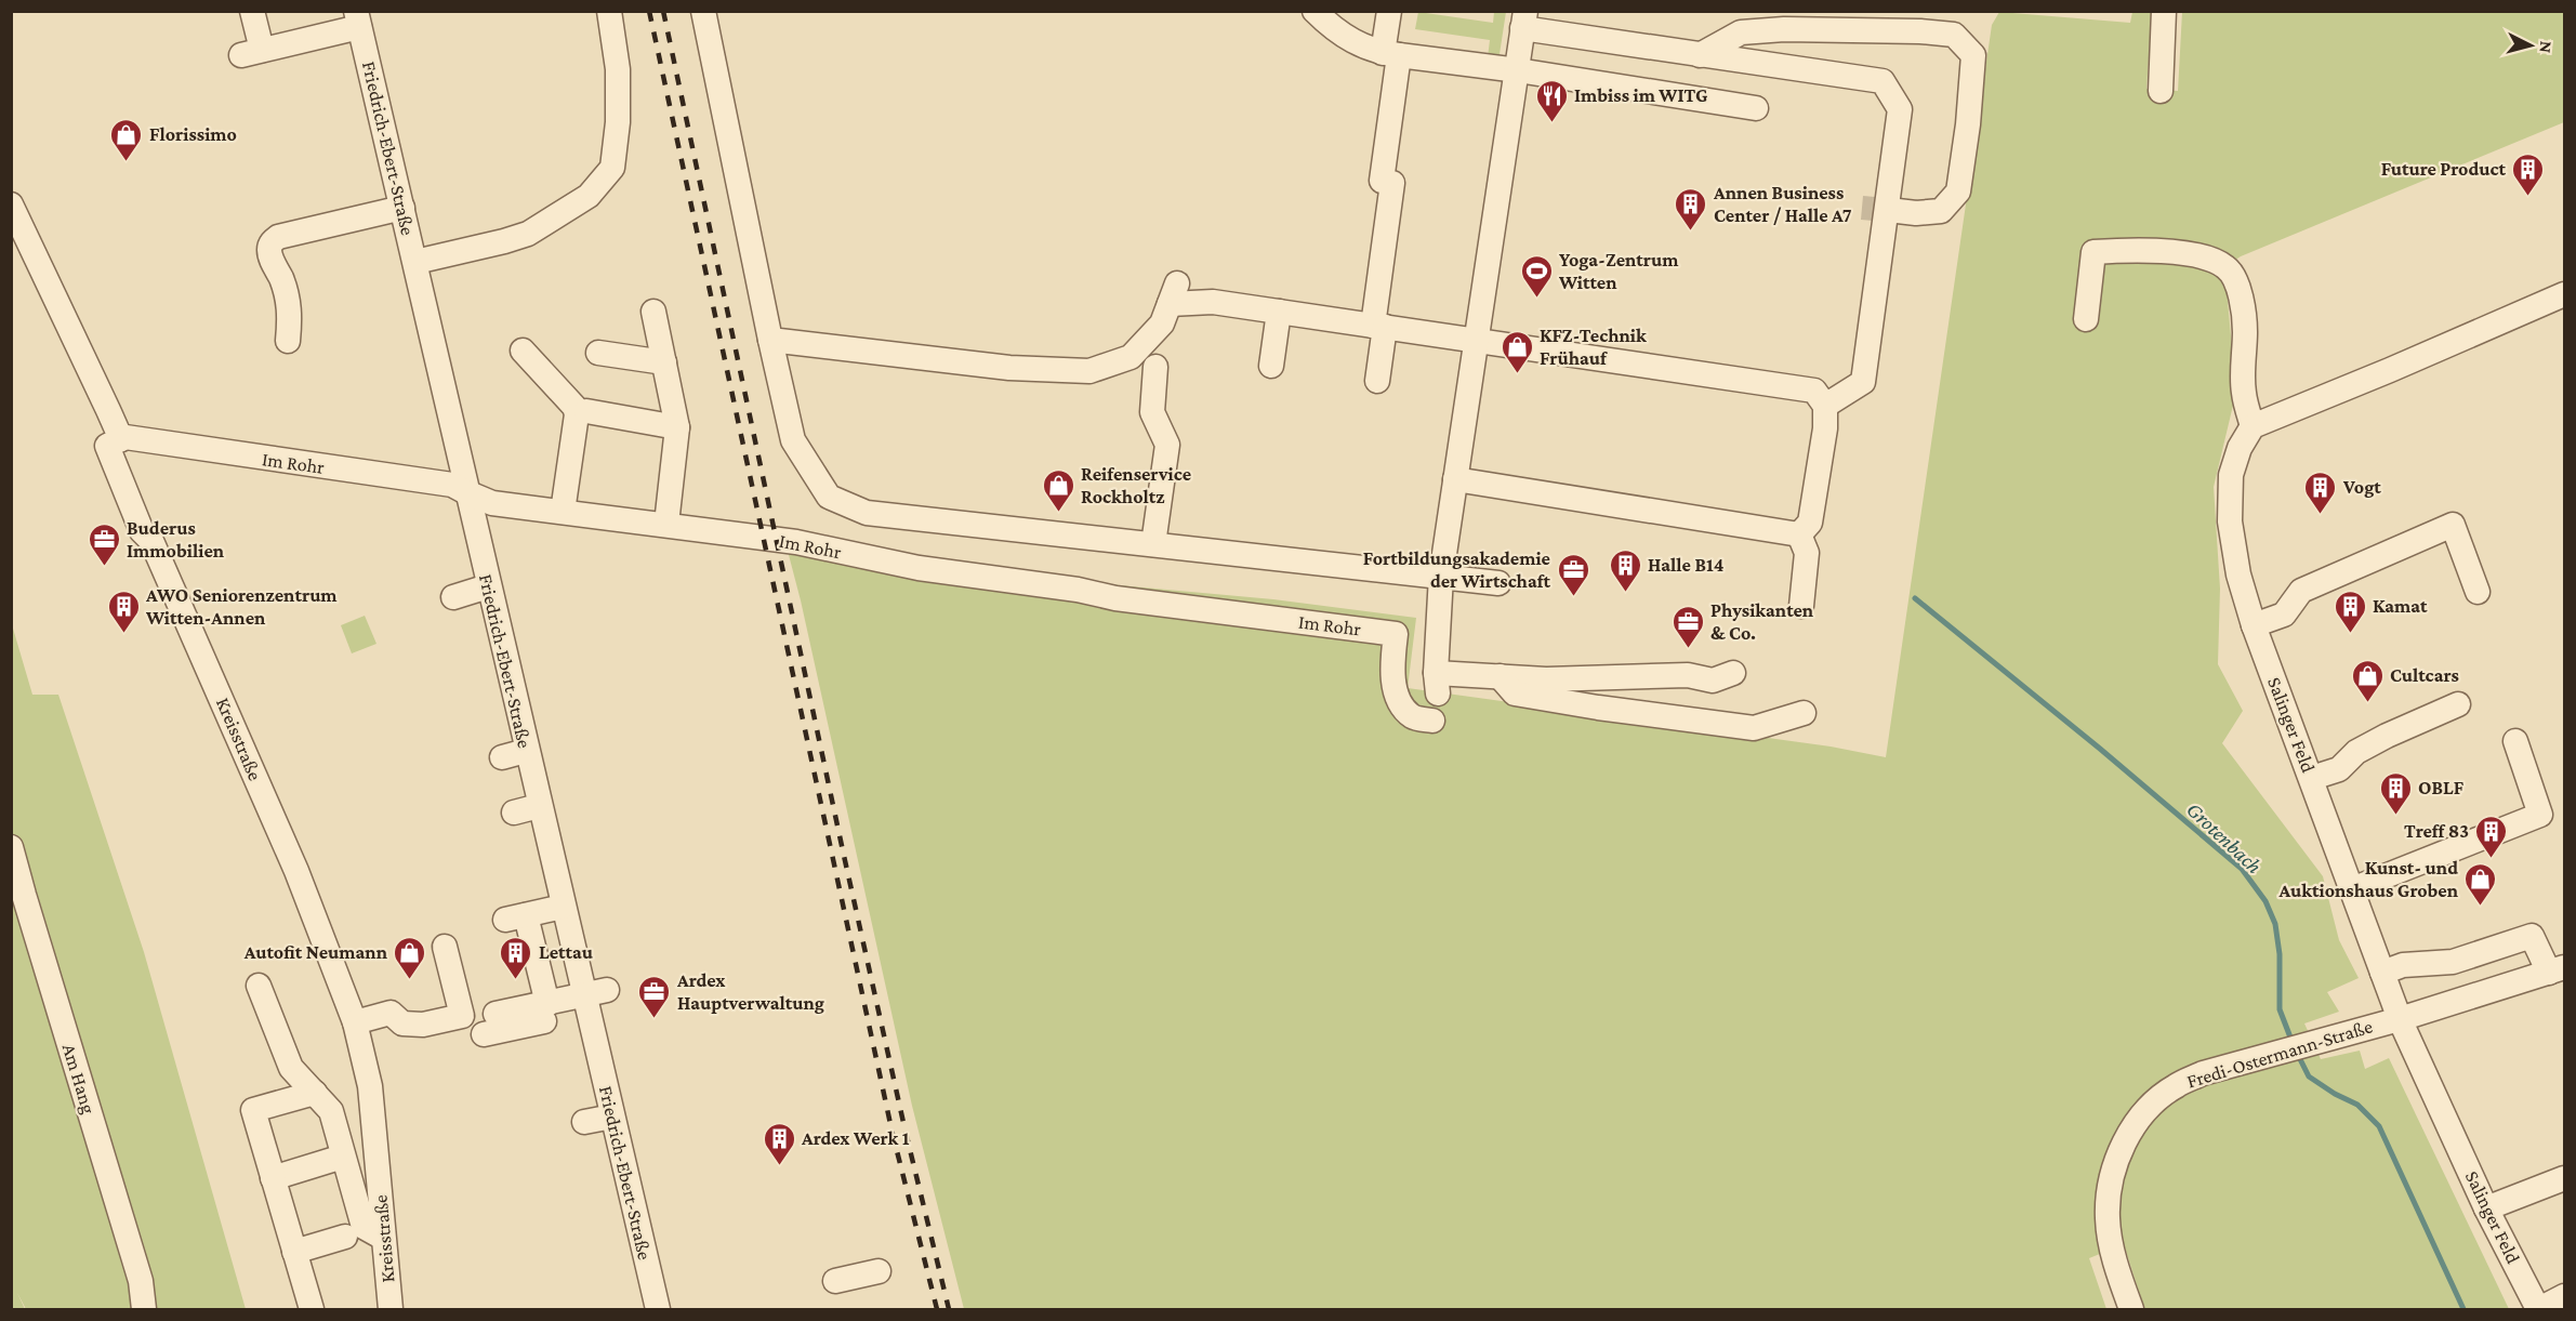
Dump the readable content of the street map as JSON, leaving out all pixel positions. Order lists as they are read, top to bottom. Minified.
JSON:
{"streets":{"street":["Friedrich-Ebert-Straße","Im Rohr","Salinger Feld","Kreisstraße","Fredi-Ostermann-Straße","Am Hang"]},"crossings":[["Friedrich-Ebert-Straße","Im Rohr"],["Im Rohr","Kreisstraße"],["Salinger Feld","Fredi-Ostermann-Straße"]],"water":["Grotenbach"],"places":{"restaurant":["Imbiss im WITG"],"shop":["Florissimo","KFZ-Technik Frühauf","Reifenservice Rockholtz","Cultcars","Kunst- und Auktionshaus Groben","Autofit Neumann"],"building":["Future Product","Annen Business Center / Halle A7","Vogt","Halle B14","AWO Seniorenzentrum Witten-Annen","Kamat","OBLF","Treff 83","Lettau","Ardex Werk 1"],"sports":["Yoga-Zentrum Witten"],"office":["Buderus Immobilien","Fortbildungsakademie der Wirtschaft","Physikanten & Co.","Ardex Hauptverwaltung"]},"north":"right"}
